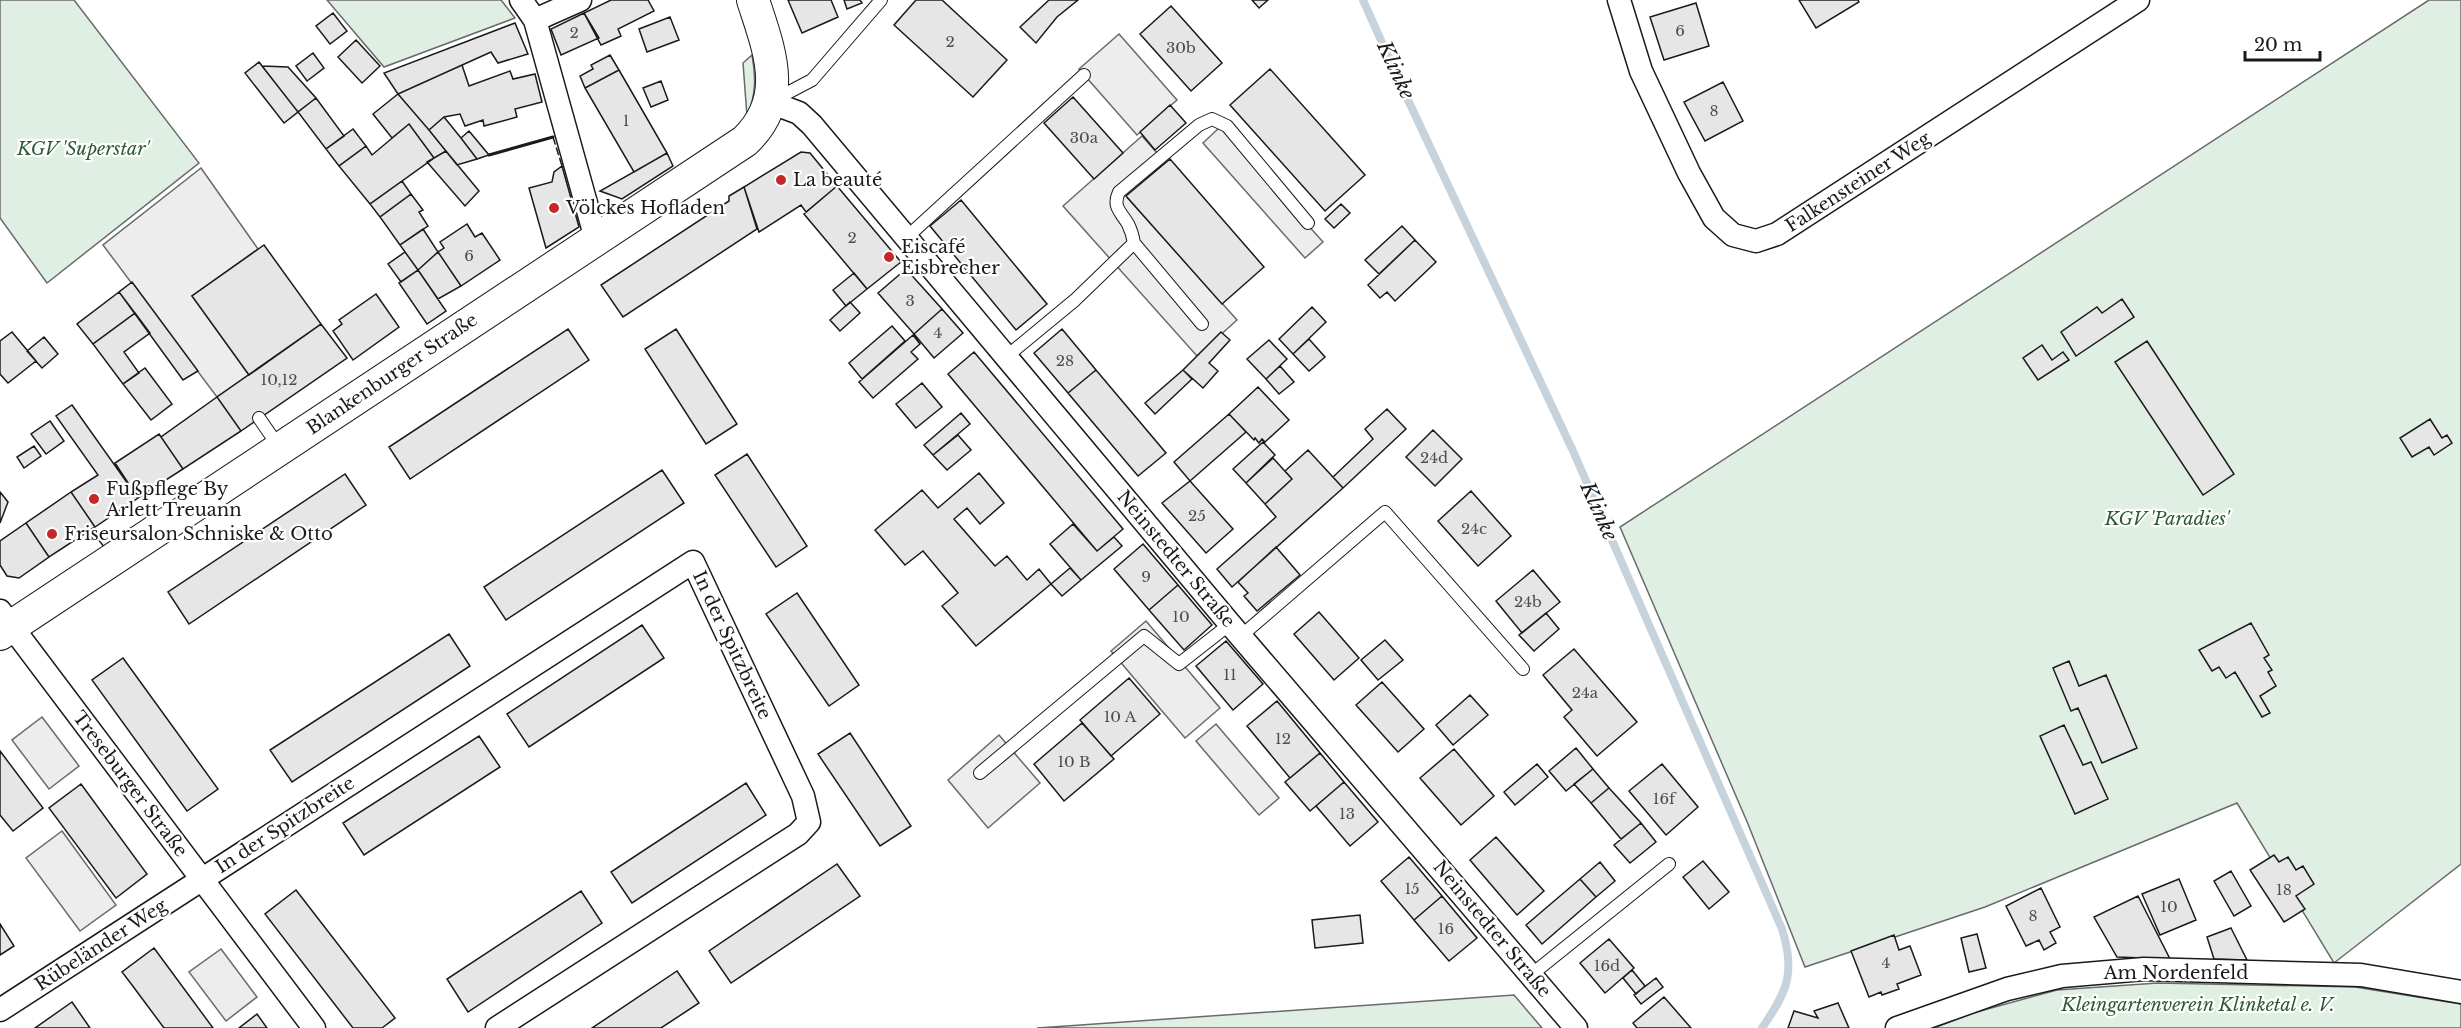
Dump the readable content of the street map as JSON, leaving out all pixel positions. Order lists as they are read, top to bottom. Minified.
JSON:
{"streets":{"street":["Falkensteiner Weg","Blankenburger Straße","Neinstedter Straße","In der Spitzbreite","Treseburger Straße","Rübeländer Weg","Am Nordenfeld"]},"crossings":[["Blankenburger Straße","Neinstedter Straße"],["Blankenburger Straße","Treseburger Straße"],["In der Spitzbreite","Treseburger Straße"],["In der Spitzbreite","Rübeländer Weg"],["Treseburger Straße","Rübeländer Weg"]],"water":["Klinke"],"parks":["KGV 'Superstar'","KGV 'Paradies'","Kleingartenverein Klinketal e. V."],"places":["La beauté","Völckes Hofladen","Eiscafé Eisbrecher","Fußpflege By Arlett Treuann","Friseursalon Schniske & Otto"],"house_numbers":["6","2","2","30b","8","1","30a","2","6","3","4","28","10,12","24d","25","24c","9","24b","10","11","24a","10 A","12","10 B","16f","13","15","18","10","8","16","4","16d"],"scale_bar":"20 m"}
